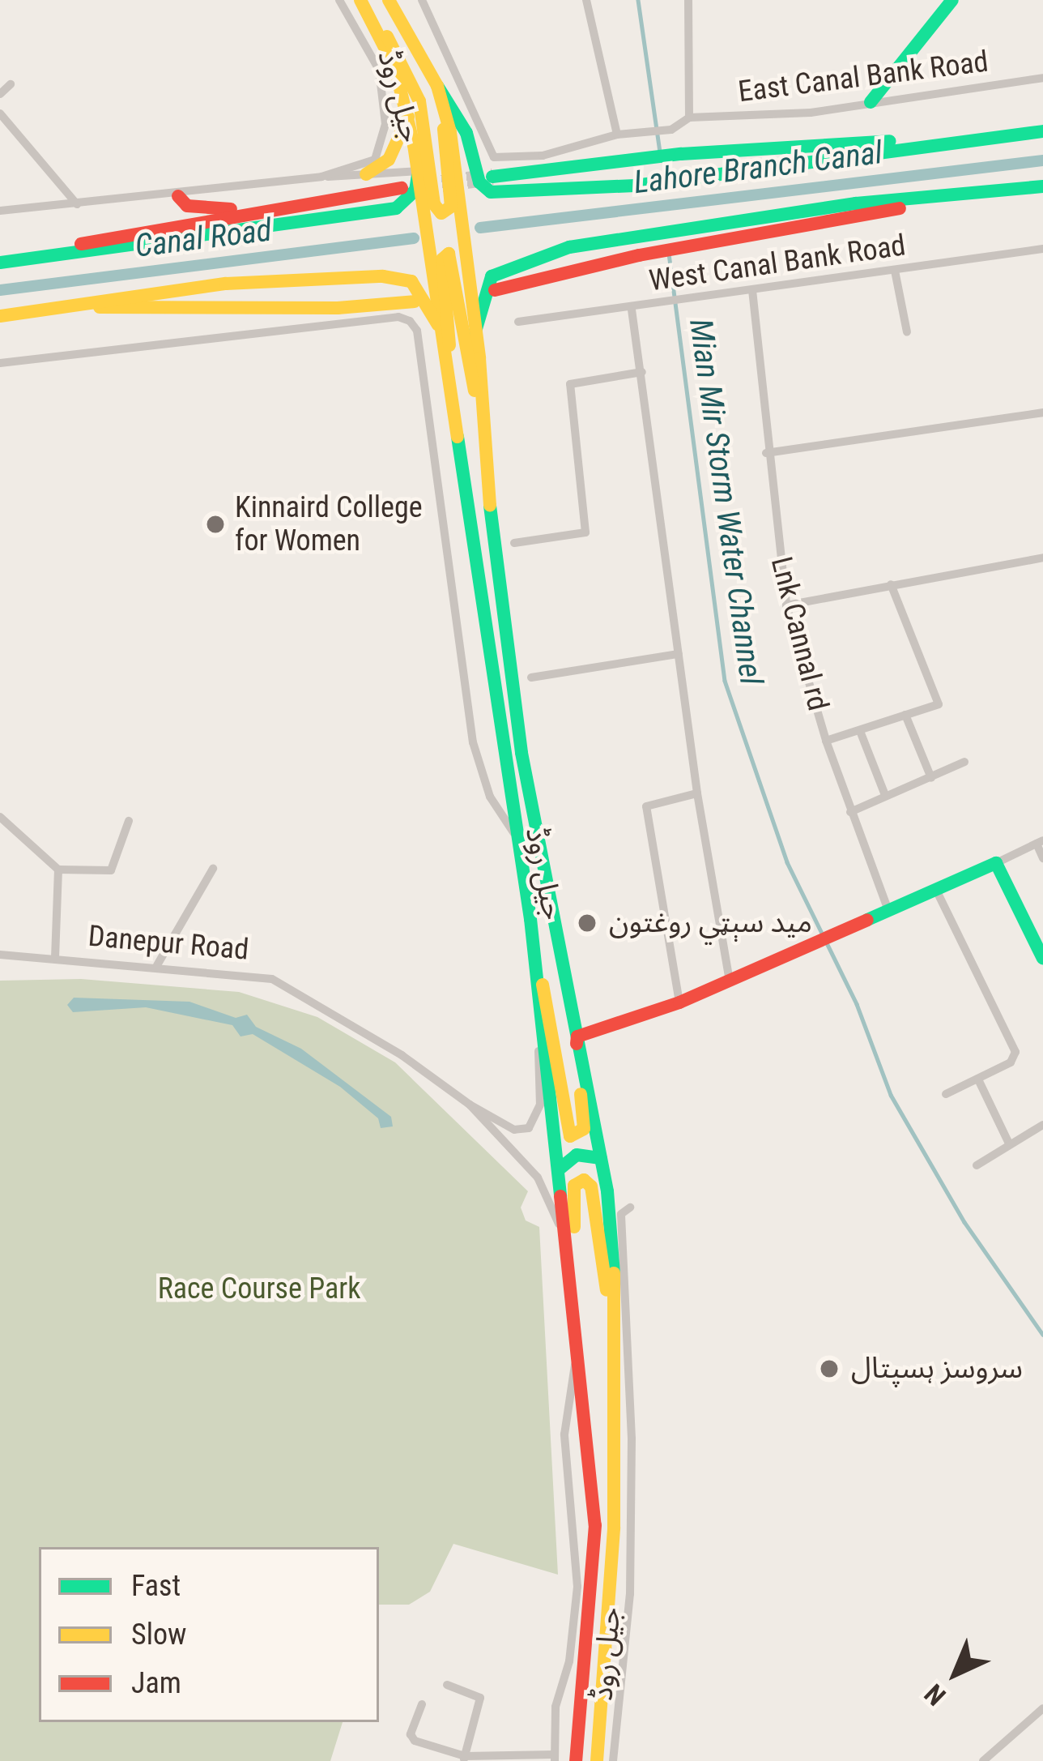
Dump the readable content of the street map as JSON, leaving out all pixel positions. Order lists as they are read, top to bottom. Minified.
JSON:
{"streets":{"main road":["جیل روڈ"],"street":["East Canal Bank Road","West Canal Bank Road","Lnk Cannal rd","Danepur Road"]},"crossings":[["جیل روڈ","Danepur Road"],["West Canal Bank Road","Lnk Cannal rd"]],"water":["Lahore Branch Canal","Canal Road","Mian Mir Storm Water Channel"],"parks":["Race Course Park"],"places":["Kinnaird College for Women","مید سېټي روغتون","سروسز ہسپتال"],"legend":["Fast","Slow","Jam"],"north":"bottom left"}
